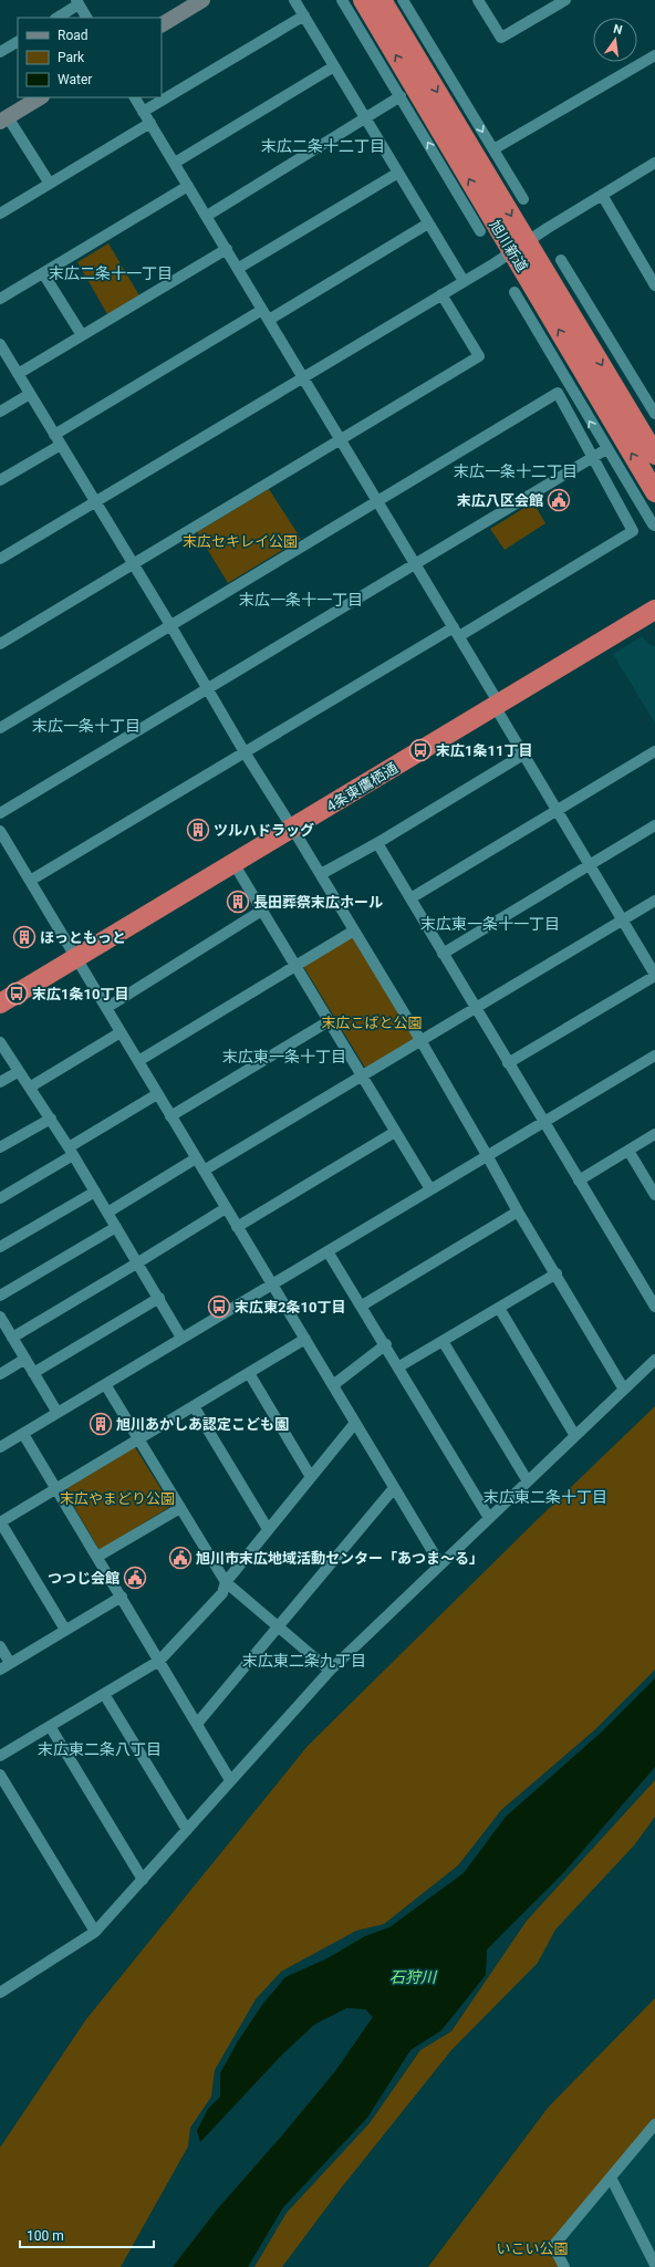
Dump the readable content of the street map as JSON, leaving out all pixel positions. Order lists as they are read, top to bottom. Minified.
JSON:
{"streets":{"highway":["旭川新道","4条東鷹栖通"]},"districts":["末広二条十二丁目","末広二条十一丁目","末広一条十二丁目","末広一条十一丁目","末広一条十丁目","末広東一条十一丁目","末広東一条十丁目","末広東二条十丁目","末広東二条九丁目","末広東二条八丁目"],"water":["石狩川"],"parks":["末広セキレイ公園","末広こばと公園","末広やまどり公園","いこい公園"],"places":{"public building":["末広八区会館","旭川市末広地域活動センター「あつま〜る」","つつじ会館"],"bus stop":["末広1条11丁目","末広1条10丁目","末広東2条10丁目"],"building":["ツルハドラッグ","長田葬祭末広ホール","ほっともっと","旭川あかしあ認定こども園"]},"legend":["Road","Park","Water"],"scale_bar":"100 m","north":"top"}
